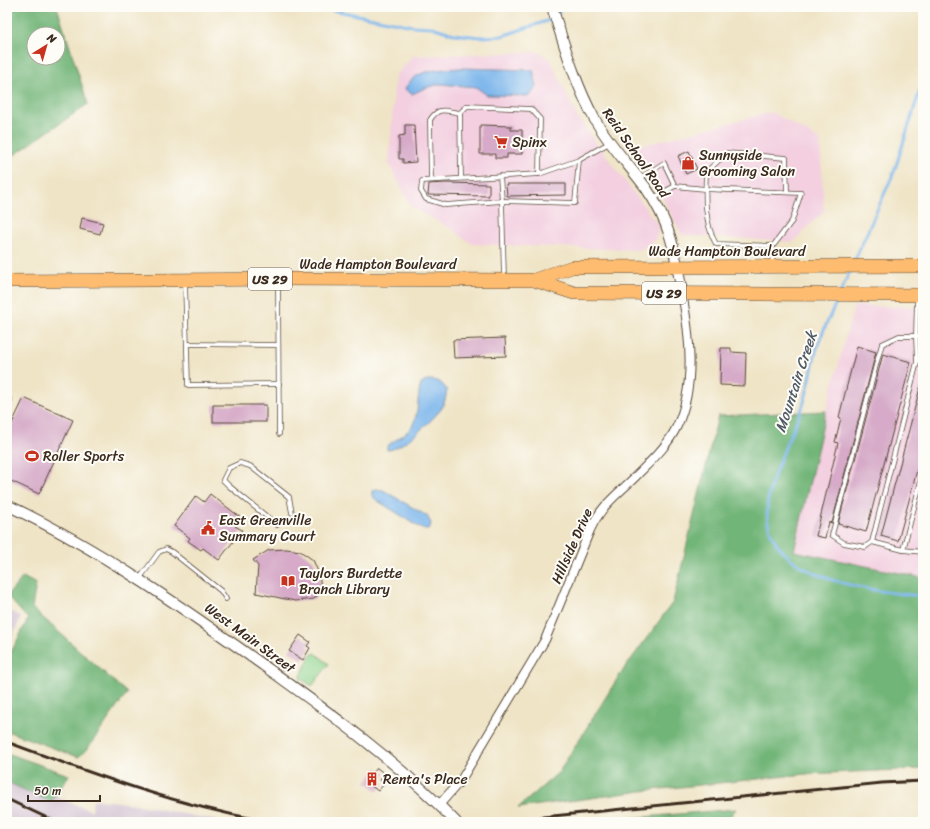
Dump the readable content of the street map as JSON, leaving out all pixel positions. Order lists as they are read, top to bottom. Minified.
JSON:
{"streets":{"main road":["Wade Hampton Boulevard","US 29"],"street":["Reid School Road","Hillside Drive","West Main Street"]},"crossings":[["Reid School Road","Wade Hampton Boulevard"],["Reid School Road","Hillside Drive"],["Wade Hampton Boulevard","Hillside Drive"],["Hillside Drive","West Main Street"]],"water":["Mountain Creek"],"places":{"supermarket":["Spinx"],"shop":["Sunnyside Grooming Salon"],"sports":["Roller Sports"],"public building":["East Greenville Summary Court"],"library":["Taylors Burdette Branch Library"],"building":["Renta's Place"]},"scale_bar":"50 m","north":"top right"}
